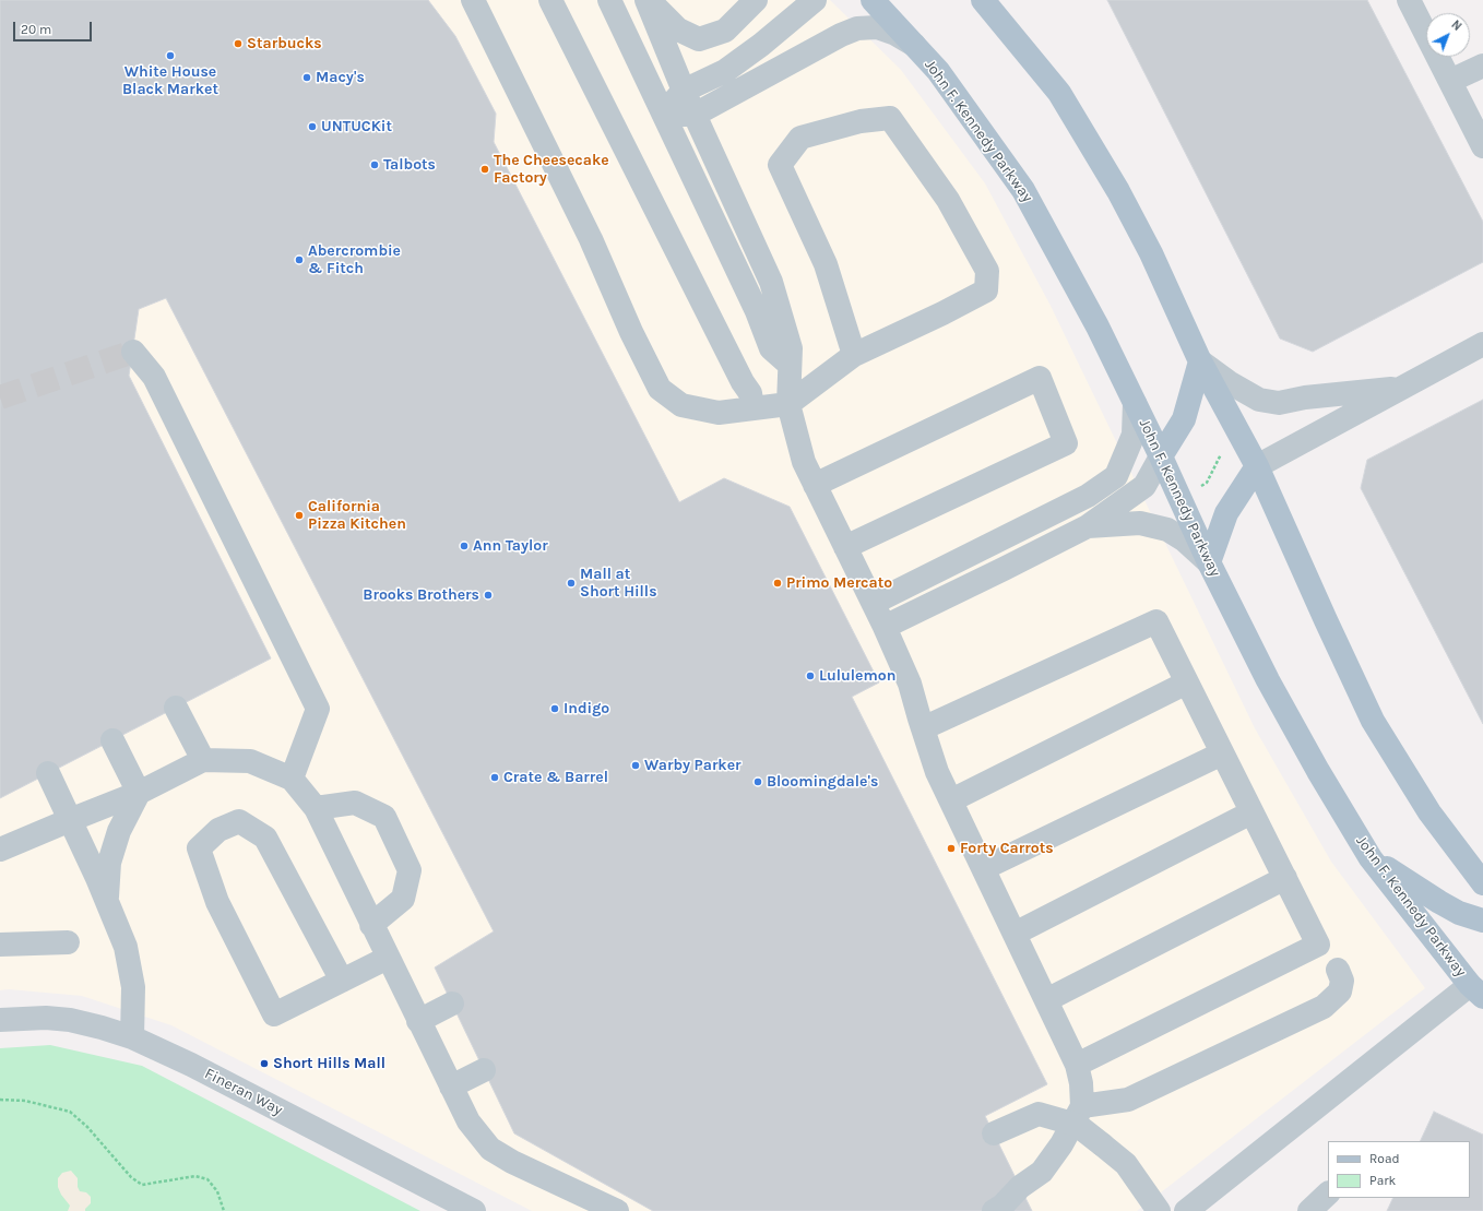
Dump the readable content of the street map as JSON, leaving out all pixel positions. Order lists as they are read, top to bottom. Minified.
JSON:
{"streets":{"main road":["John F. Kennedy Parkway"],"street":["Fineran Way"]},"places":["Starbucks","White House Black Market","Macy's","UNTUCKit","Talbots","The Cheesecake Factory","Abercrombie & Fitch","California Pizza Kitchen","Ann Taylor","Mall at Short Hills","Primo Mercato","Brooks Brothers","Lululemon","Indigo","Warby Parker","Crate & Barrel","Bloomingdale's","Forty Carrots","Short Hills Mall"],"legend":["Road","Park"],"scale_bar":"20 m","north":"top right"}
